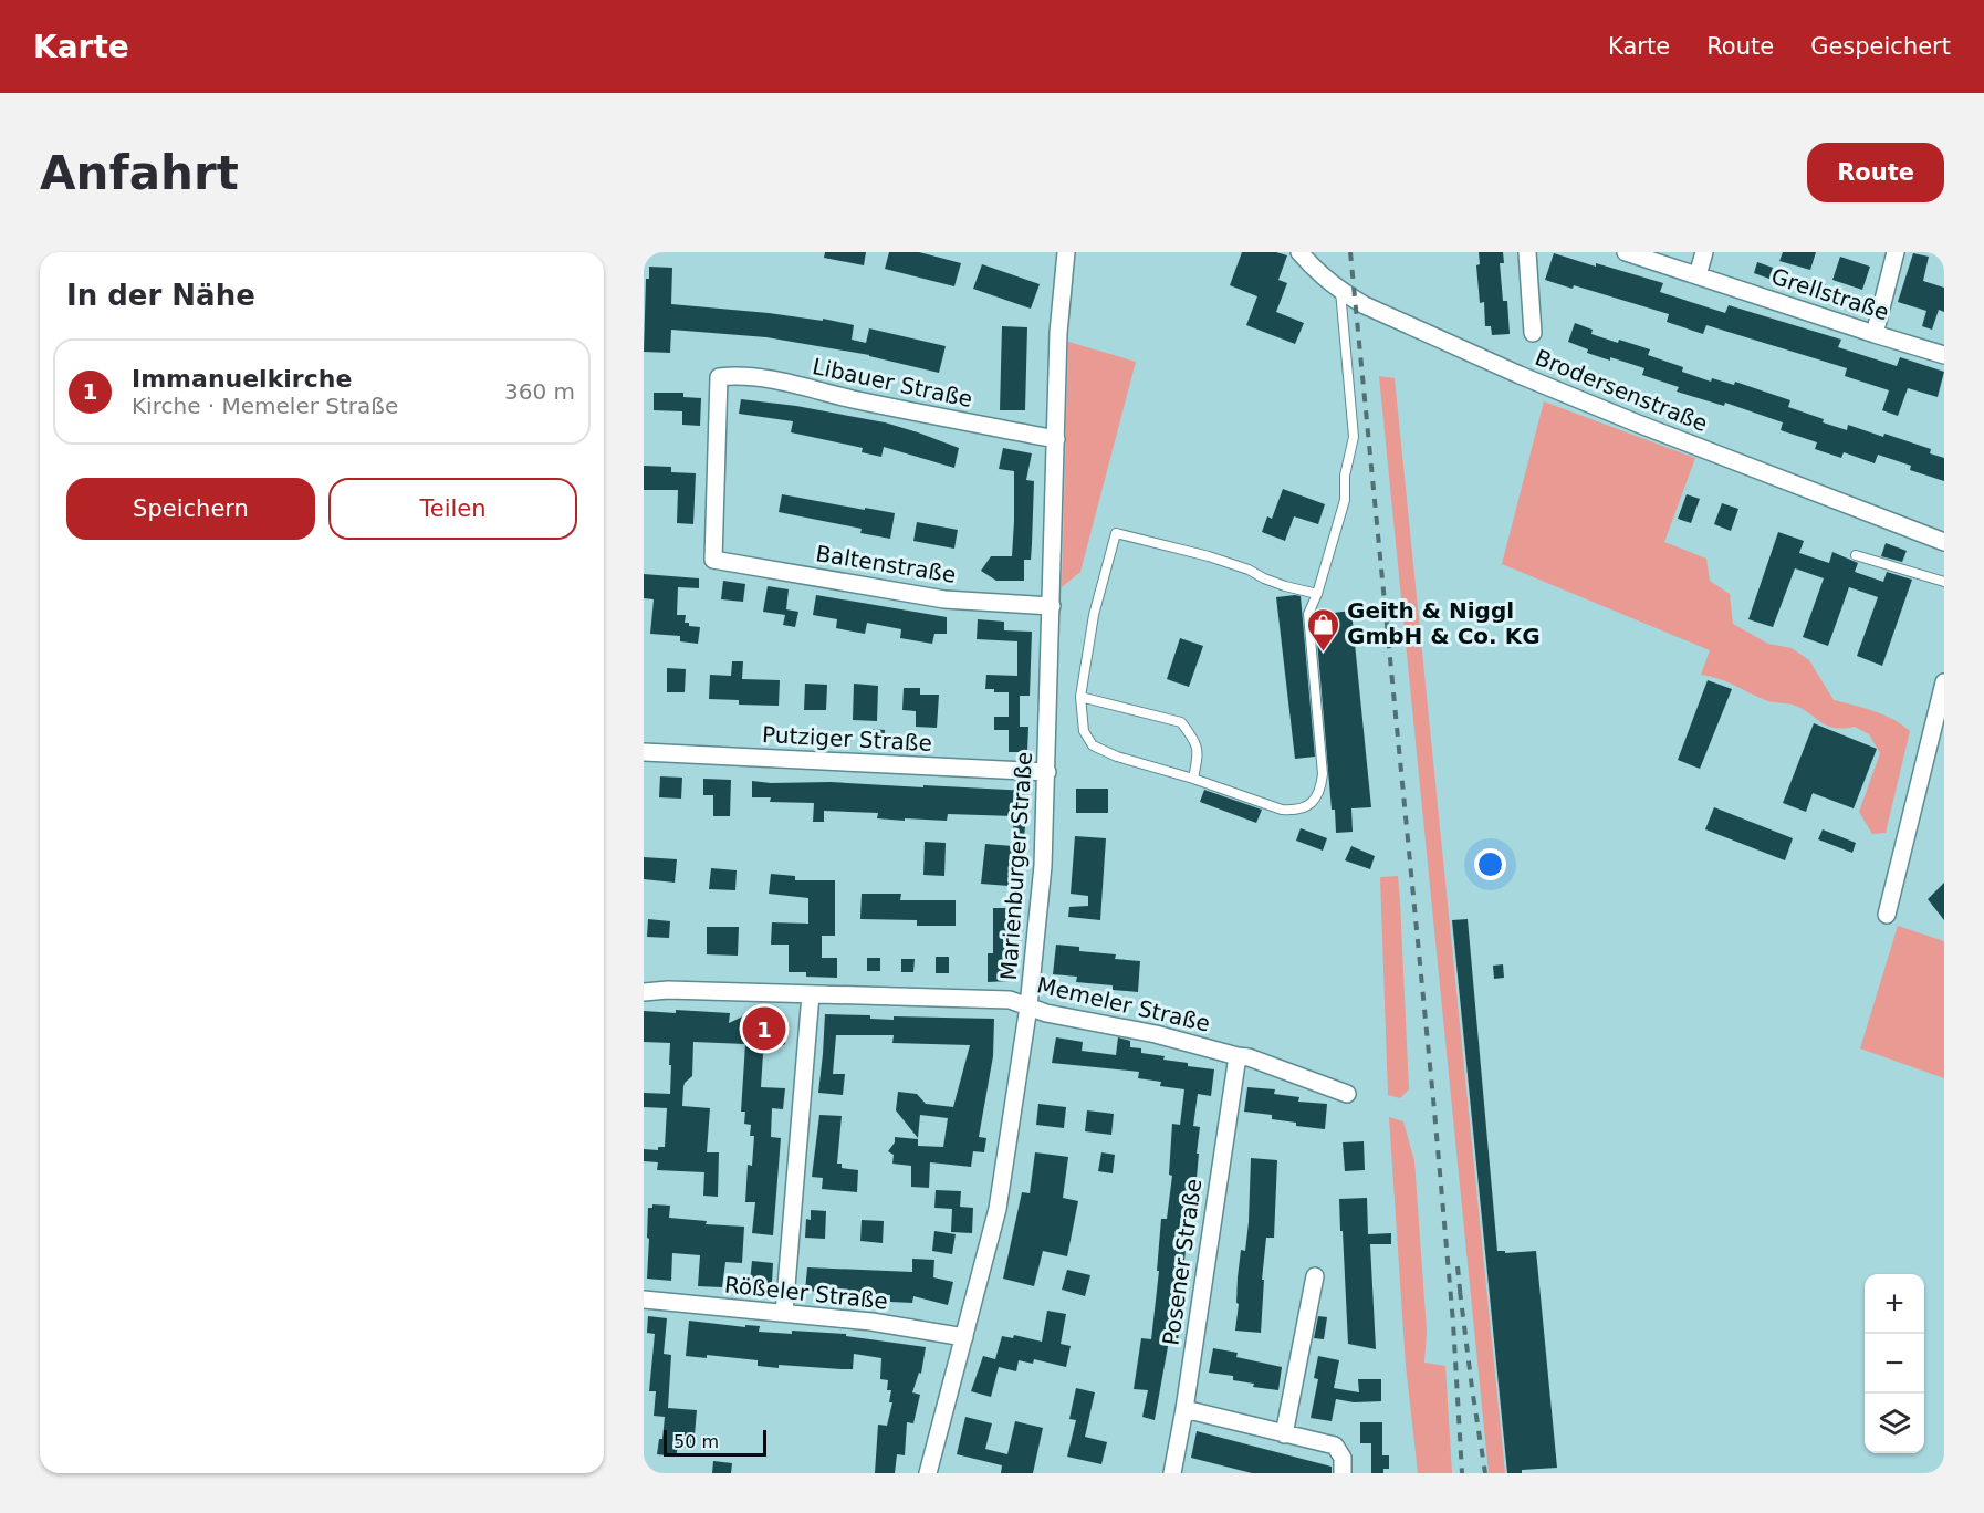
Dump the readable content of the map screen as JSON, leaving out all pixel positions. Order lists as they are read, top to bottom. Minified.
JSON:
{"streets":{"street":["Grellstraße","Libauer Straße","Brodersenstraße","Baltenstraße","Putziger Straße","Marienburger Straße","Memeler Straße","Posener Straße","Rößeler Straße"]},"crossings":[["Libauer Straße","Baltenstraße"],["Libauer Straße","Marienburger Straße"],["Baltenstraße","Marienburger Straße"],["Putziger Straße","Marienburger Straße"],["Marienburger Straße","Memeler Straße"],["Marienburger Straße","Rößeler Straße"],["Memeler Straße","Posener Straße"]],"places":{"shop":["Geith & Niggl GmbH & Co. KG"]},"scale_bar":"50 m","page":{"header":"Karte","nav":["Karte","Route","Gespeichert"],"buttons":["Route",["Speichern","Teilen"]],"title":"Anfahrt","heading":"In der Nähe","list":[{"mark":"1","name":"Immanuelkirche","note":"Kirche · Memeler Straße","value":"360 m"}],"pins":"1","map_buttons":["+","−"],"scale":"50 m"}}
